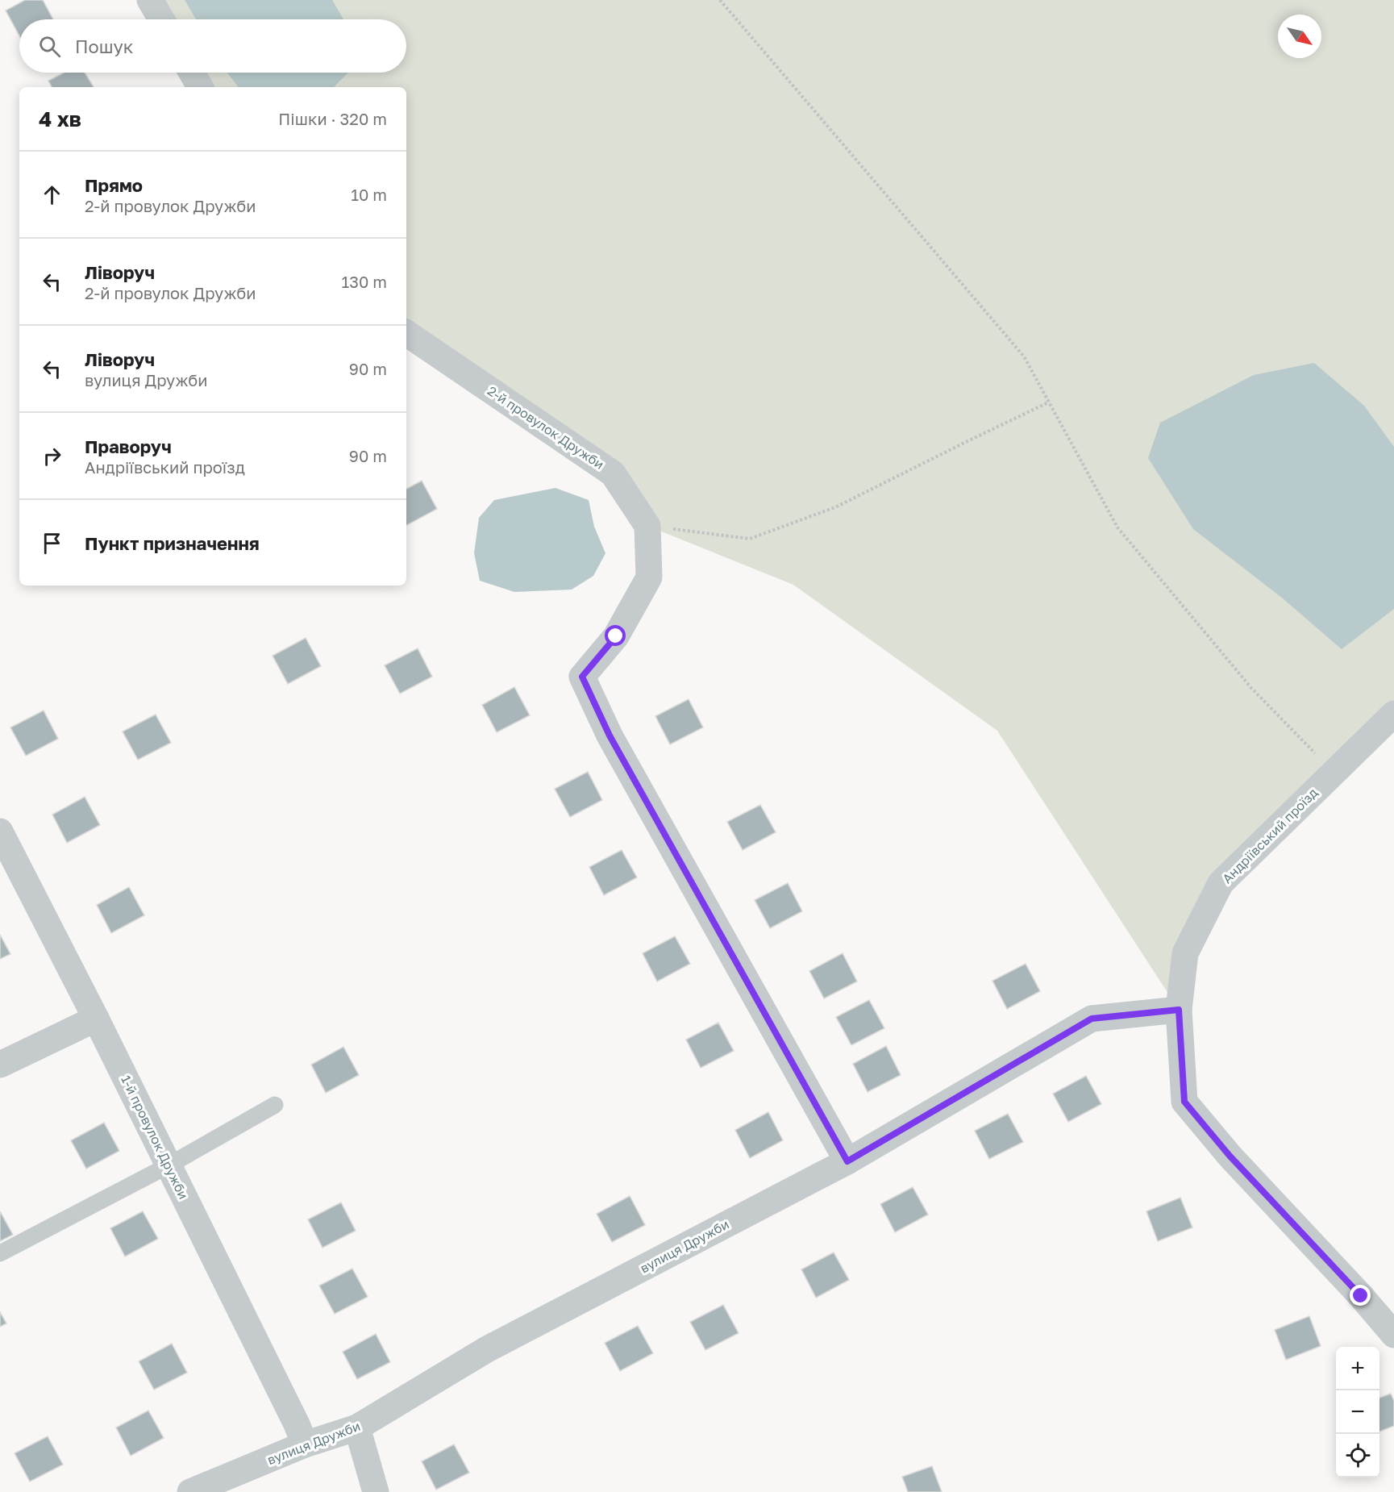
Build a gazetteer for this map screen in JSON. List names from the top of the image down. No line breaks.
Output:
{"streets":{"street":["2-й провулок Дружби","Андріївський проїзд","1-й провулок Дружби","вулиця Дружби"]},"crossings":[["Андріївський проїзд","вулиця Дружби"],["1-й провулок Дружби","вулиця Дружби"]],"north":"bottom right","page":{"search":"Пошук","heading":["4 хв","Пішки · 320 m"],"list":[["Прямо","2-й провулок Дружби","10 m"],["Ліворуч","2-й провулок Дружби","130 m"],["Ліворуч","вулиця Дружби","90 m"],["Праворуч","Андріївський проїзд","90 m"],"Пункт призначення"],"map_buttons":["+","−"]}}
